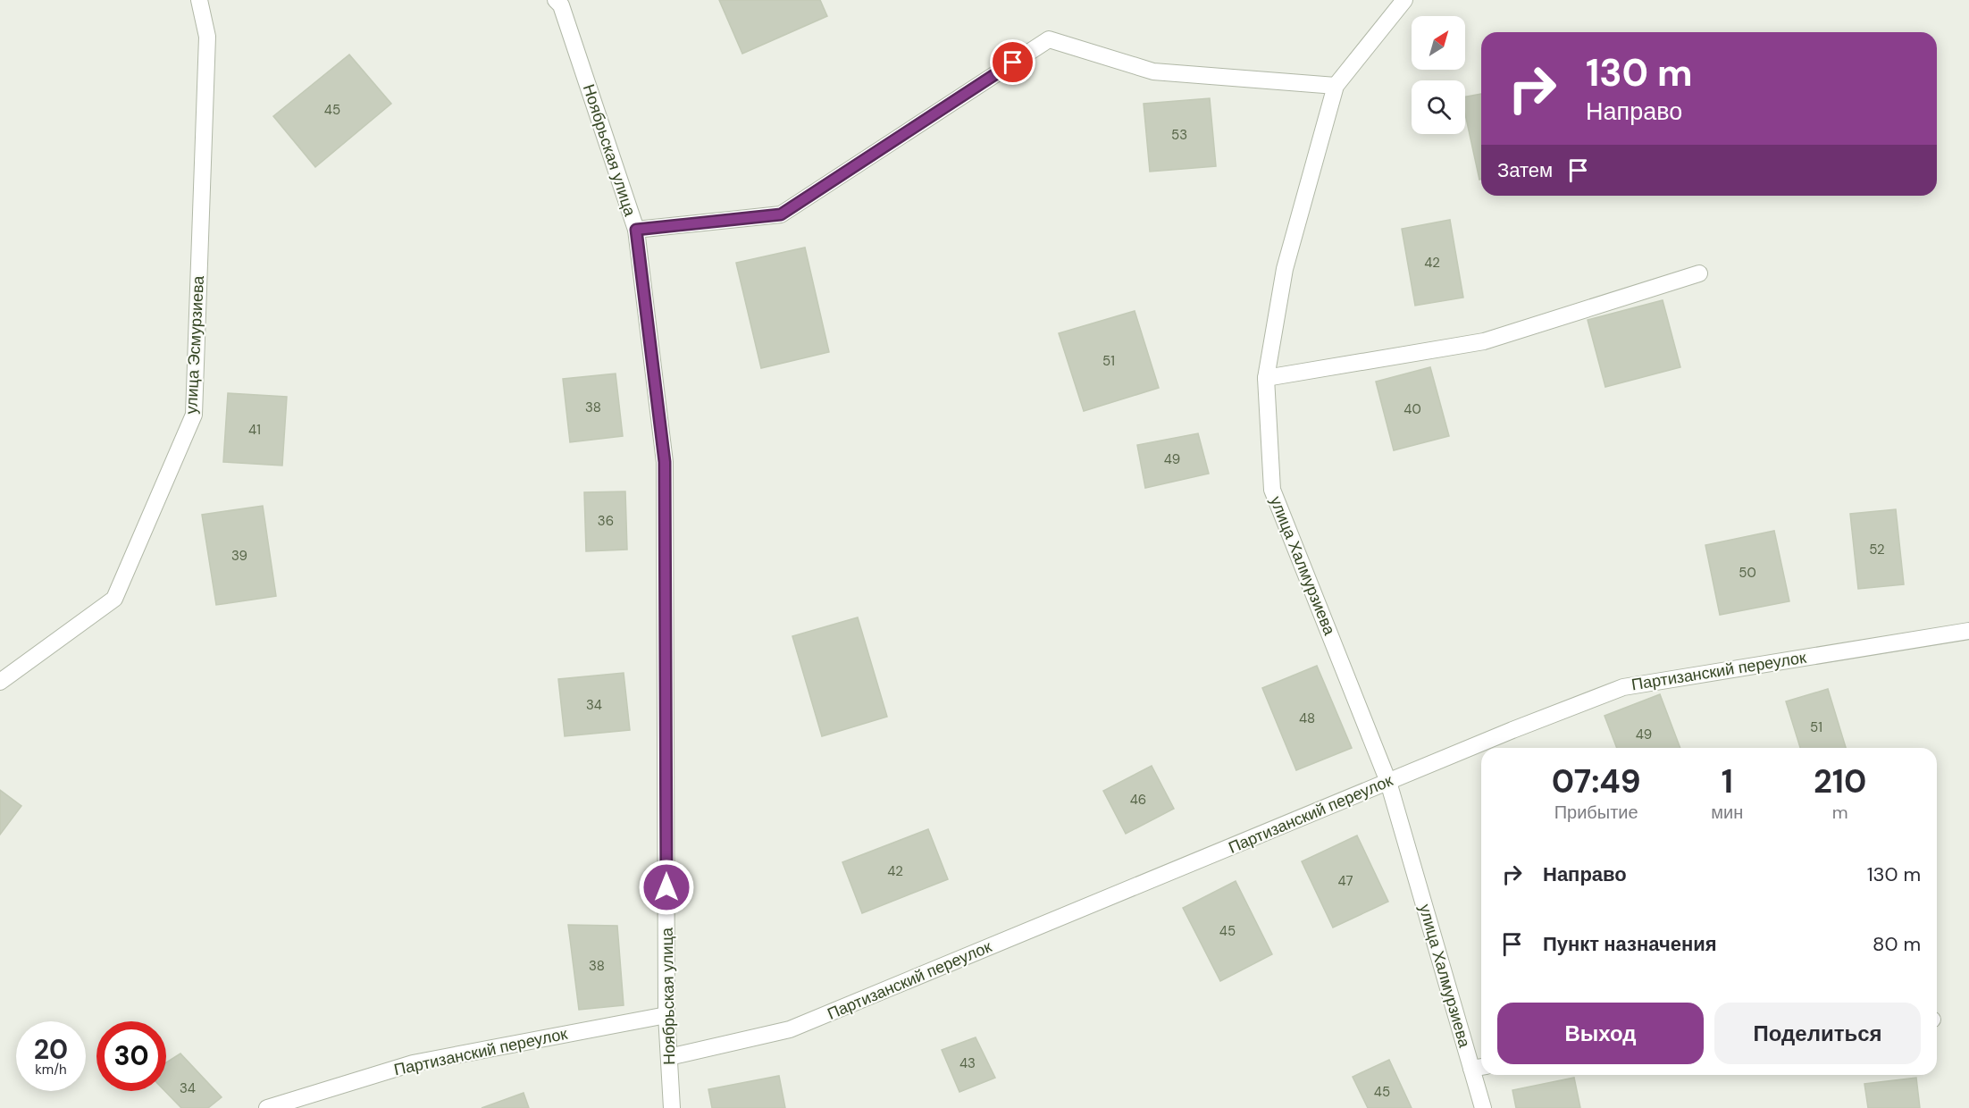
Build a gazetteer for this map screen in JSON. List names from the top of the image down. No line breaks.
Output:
{"streets":{"street":["Ноябрьская улица","улица Эсмурзиева","улица Халмурзиева","Партизанский переулок"]},"crossings":[["Ноябрьская улица","Партизанский переулок"],["улица Халмурзиева","Партизанский переулок"]],"house_numbers":["45","53","42","51","38","40","41","49","36","52","39","50","34","48","51","49","46","42","47","45","38","43","34","45"],"north":"top right","page":{"turn":["130 m","Направо"],"then":"Затем","eta":["07:49","Прибытие","1","мин","210","m"],"list":[{"name":"Направо","value":"130 m"},{"name":"Пункт назначения","value":"80 m"}],"buttons":["Выход","Поделиться"],"speed":"20 km/h","limit":"30"}}
